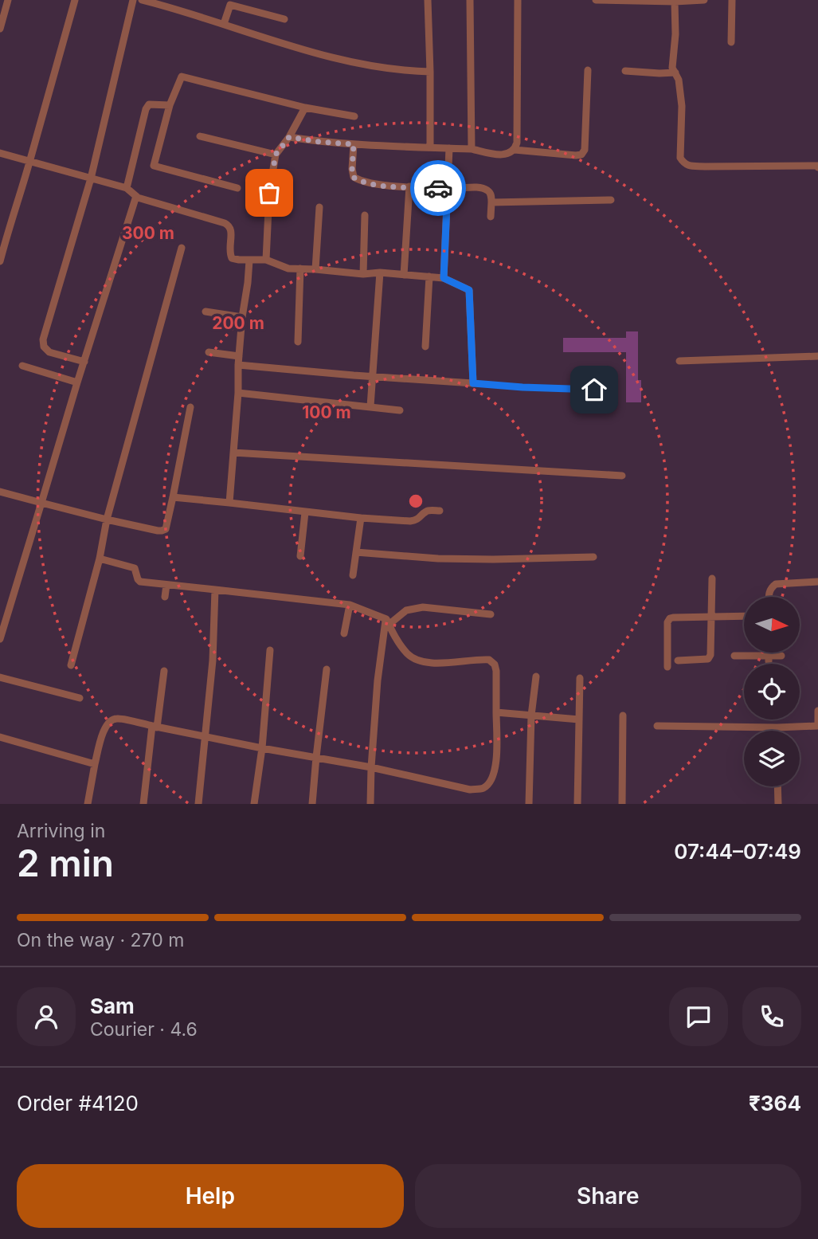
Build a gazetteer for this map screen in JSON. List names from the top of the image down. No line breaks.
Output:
{"north":"right","page":{"heading":["2 min","Arriving in","07:44–07:49"],"panel":["Sam","Courier · 4.6","Order #4120","₹364"],"bar":"On the way · 270 m","buttons":["Help","Share"]},"rings":["300 m","200 m","100 m"]}
